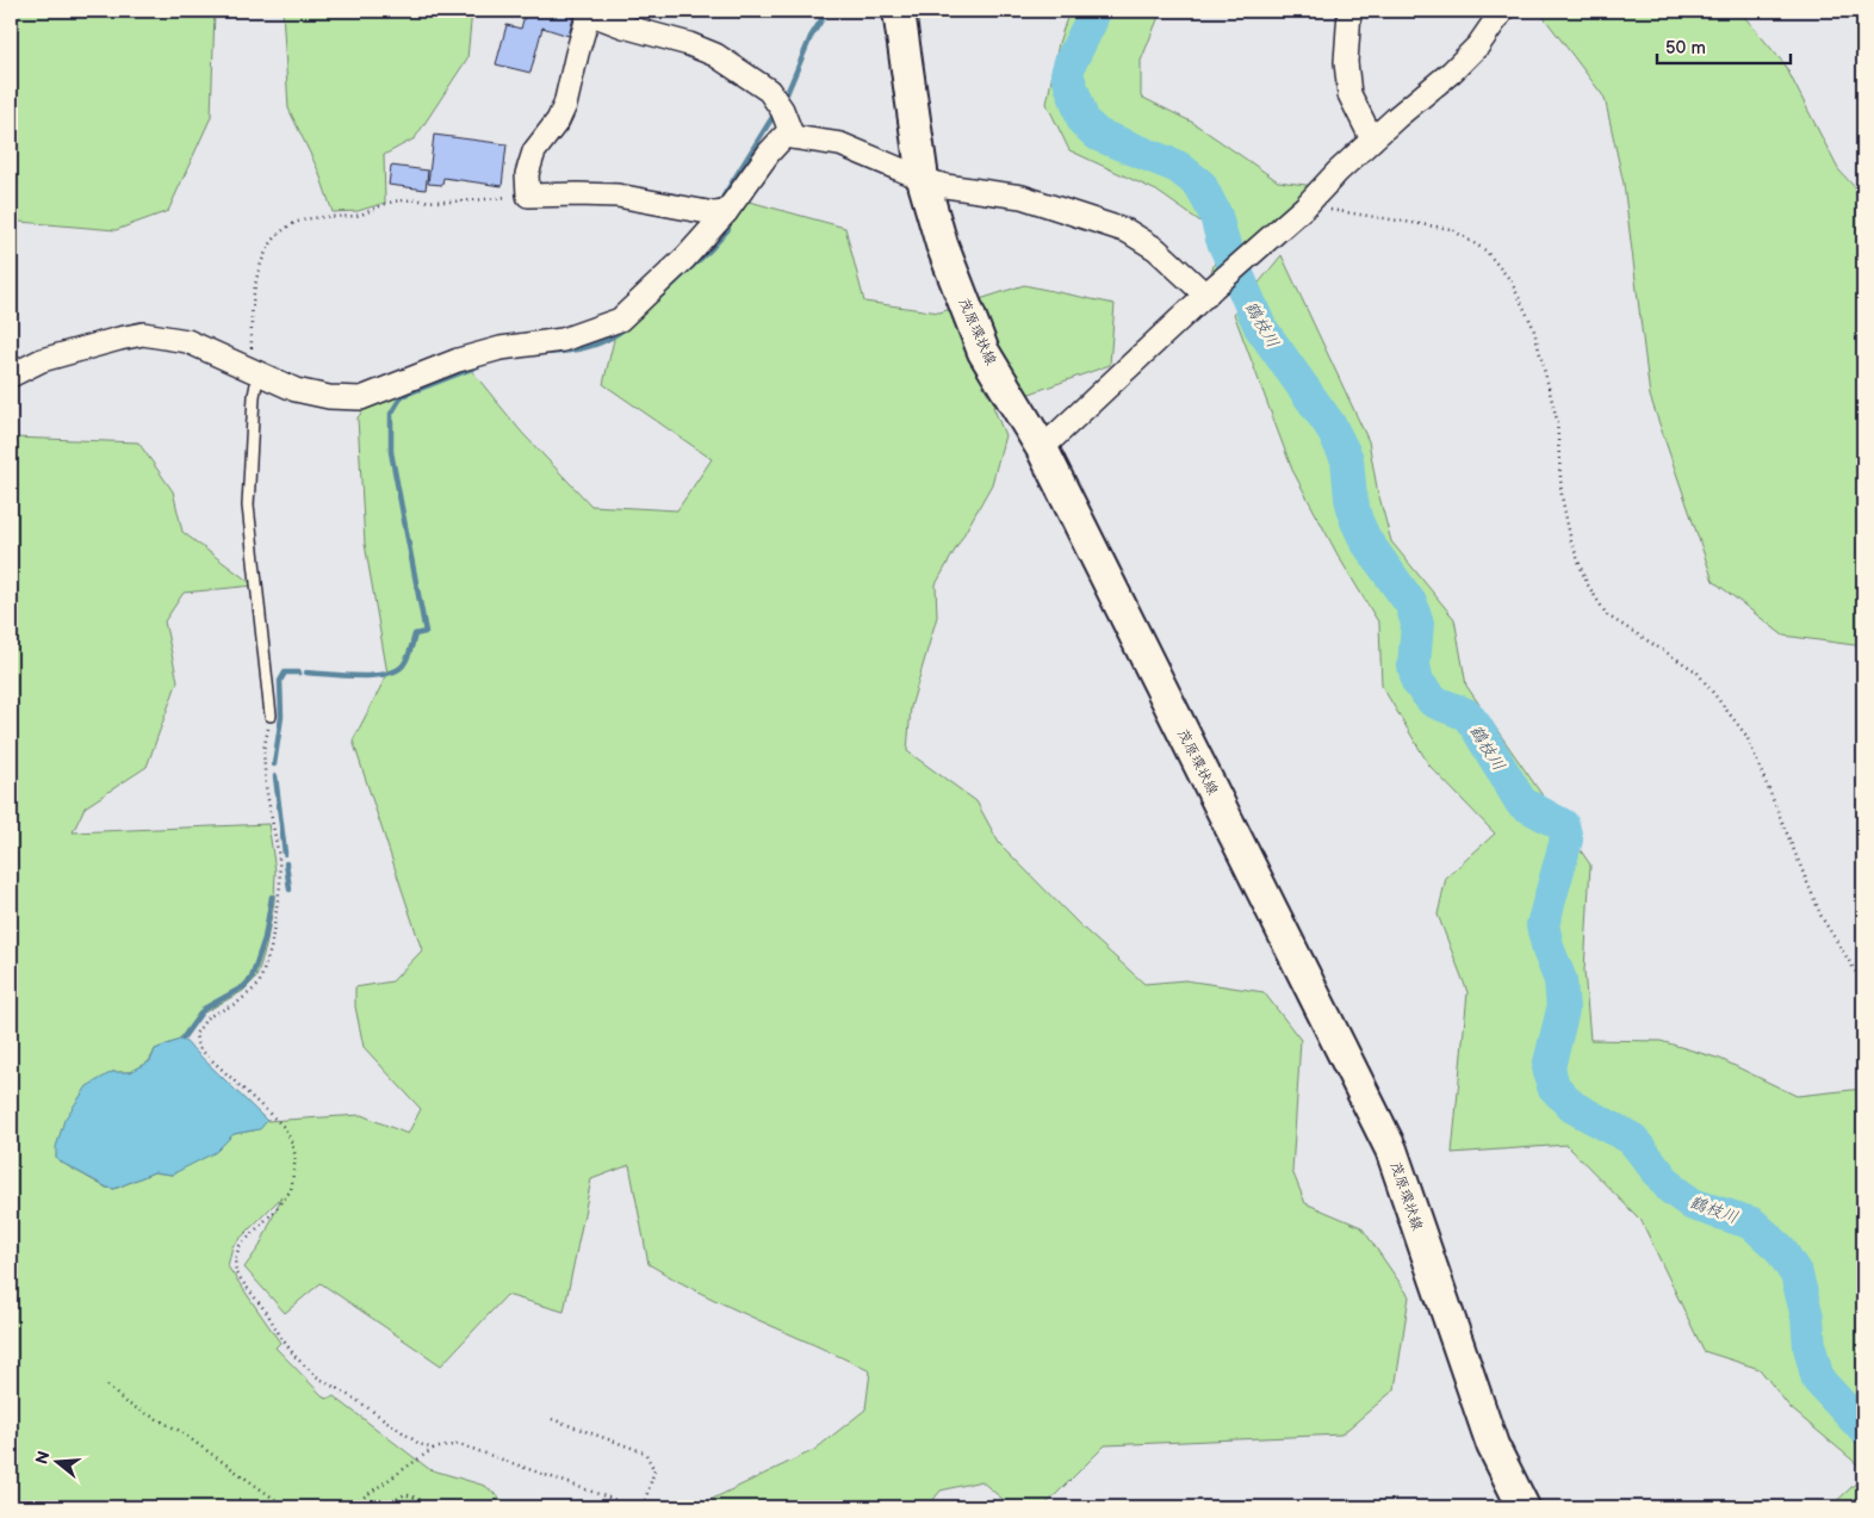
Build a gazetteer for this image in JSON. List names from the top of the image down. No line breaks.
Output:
{"streets":{"main road":["茂原環状線"]},"water":["鶴枝川"],"scale_bar":"50 m","north":"left"}
